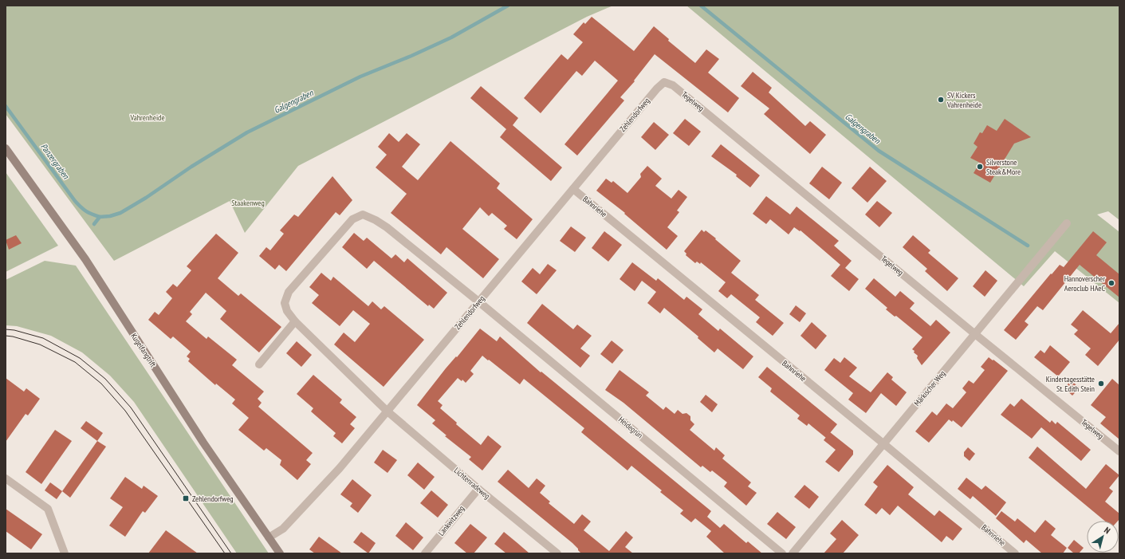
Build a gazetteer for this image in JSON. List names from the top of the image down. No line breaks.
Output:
{"streets":{"street":["Tegelweg","Zehlendorfweg","Bahnriehe","Kugelfangtrift","Märkischer Weg","Heidegrün","Lichtenradeweg","Lankwitzweg"]},"crossings":[["Tegelweg","Zehlendorfweg"],["Tegelweg","Märkischer Weg"],["Zehlendorfweg","Bahnriehe"],["Zehlendorfweg","Kugelfangtrift"],["Zehlendorfweg","Heidegrün"],["Zehlendorfweg","Lichtenradeweg"],["Bahnriehe","Märkischer Weg"],["Lichtenradeweg","Lankwitzweg"]],"water":["Galgengraben","Panzergraben"],"parks":["Vahrenheide","Staakenweg"],"places":{"other":["SV Kickers Vahrenheide","Silverstone Steak&More","Hannoverscher Aeroclub HAeC","Kindertagesstätte St. Edith Stein"],"transit":["Zehlendorfweg"]},"north":"top right"}
